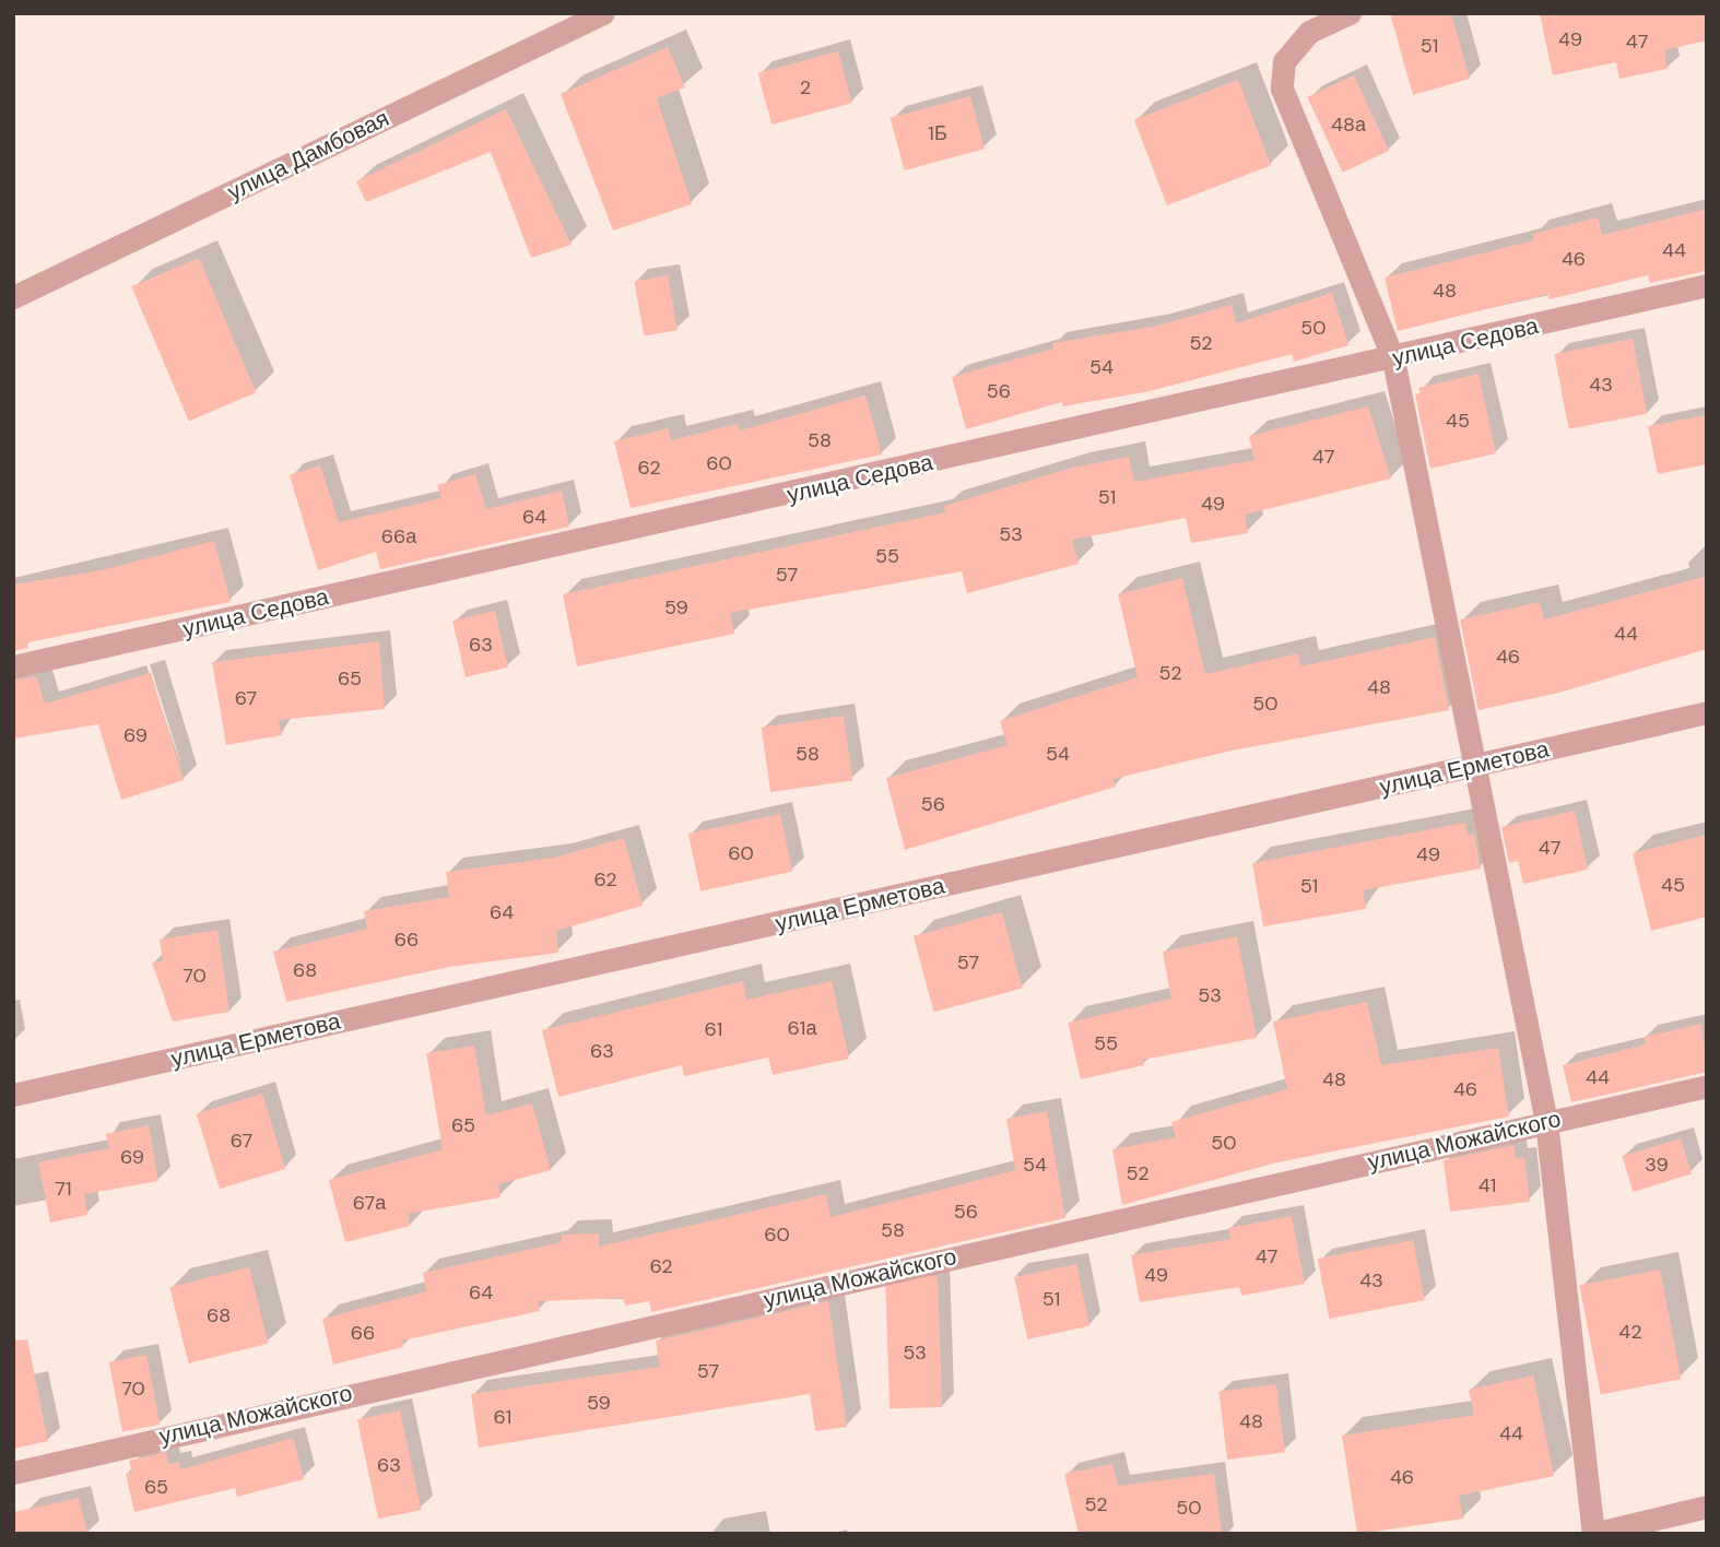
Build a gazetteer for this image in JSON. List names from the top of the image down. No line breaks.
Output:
{"streets":{"street":["улица Дамбовая","улица Седова","улица Ерметова","улица Можайского"]},"house_numbers":["49","47","51","2","48а","1Б","44","46","48","50","52","54","43","56","45","58","47","60","62","51","49","64","53","66а","55","57","59","44","63","46","52","65","48","67","50","69","58","54","56","47","60","49","62","45","51","64","66","57","68","70","53","61а","61","55","63","44","48","46","65","67","50","69","54","39","52","41","71","67а","56","58","60","47","62","49","43","64","51","68","42","66","53","57","70","59","61","48","44","63","46","65","52","50"]}
